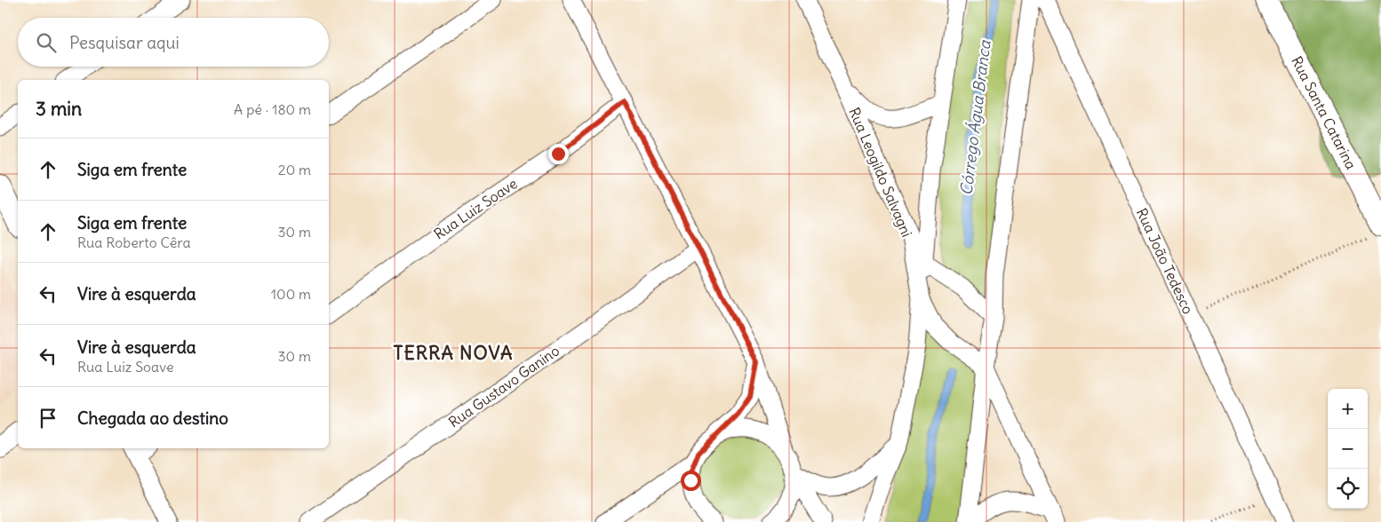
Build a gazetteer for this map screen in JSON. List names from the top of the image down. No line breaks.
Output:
{"streets":{"street":["Rua Santa Catarina","Rua Leogildo Salvagni","Rua Luiz Soave","Rua João Tedesco","Rua Gustavo Ganino"]},"districts":["TERRA NOVA"],"water":["Córrego Água Branca"],"page":{"search":"Pesquisar aqui","heading":["3 min","A pé · 180 m"],"list":[["Siga em frente","20 m"],["Siga em frente","Rua Roberto Cêra","30 m"],["Vire à esquerda","100 m"],["Vire à esquerda","Rua Luiz Soave","30 m"],"Chegada ao destino"],"map_buttons":["+","−"]}}
